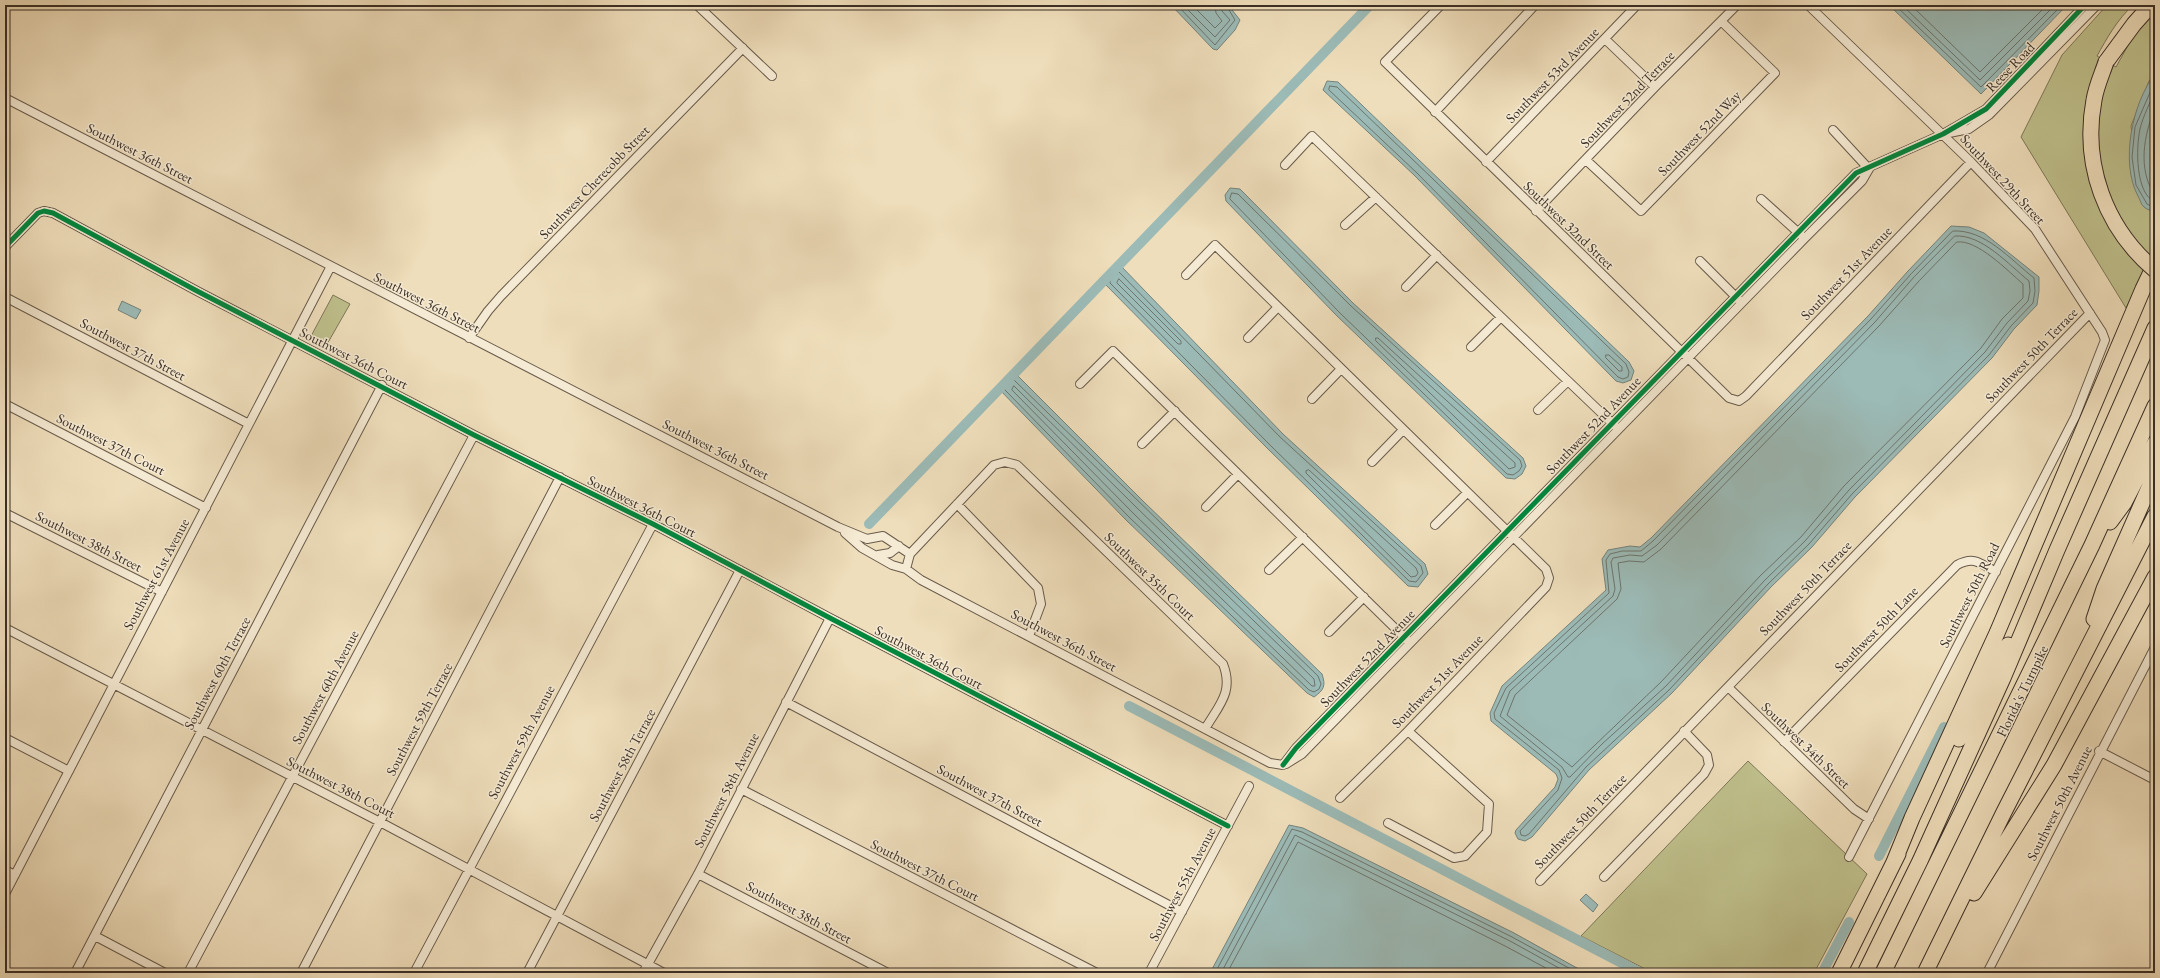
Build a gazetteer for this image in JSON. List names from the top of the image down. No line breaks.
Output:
{"streets":{"highway":["Florida's Turnpike"],"street":["Reese Road","Southwest 53rd Avenue","Southwest 52nd Terrace","Southwest 52nd Way","Southwest 36th Street","Southwest 29th Street","Southwest Cherecobb Street","Southwest 32nd Street","Southwest 51st Avenue","Southwest 37th Street","Southwest 50th Terrace","Southwest 36th Court","Southwest 52nd Avenue","Southwest 37th Court","Southwest 38th Street","Southwest 61st Avenue","Southwest 35th Court","Southwest 50th Road","Southwest 50th Lane","Southwest 60th Terrace","Southwest 60th Avenue","Southwest 59th Terrace","Southwest 59th Avenue","Southwest 34th Street","Southwest 58th Terrace","Southwest 38th Court","Southwest 58th Avenue","Southwest 50th Avenue","Southwest 55th Avenue"]},"crossings":[["Reese Road","Southwest 29th Street"],["Reese Road","Southwest 52nd Avenue"],["Southwest 53rd Avenue","Southwest 32nd Street"],["Southwest 52nd Terrace","Southwest 52nd Way"],["Southwest 52nd Terrace","Southwest 32nd Street"],["Southwest 36th Street","Southwest Cherecobb Street"],["Southwest 36th Street","Southwest 52nd Avenue"],["Southwest 36th Street","Southwest 61st Avenue"],["Southwest 36th Street","Southwest 35th Court"],["Southwest 29th Street","Southwest 51st Avenue"],["Southwest 29th Street","Southwest 50th Terrace"],["Southwest 29th Street","Southwest 52nd Avenue"],["Southwest 29th Street","Southwest 50th Road"],["Southwest 32nd Street","Southwest 51st Avenue"],["Southwest 32nd Street","Southwest 52nd Avenue"],["Southwest 51st Avenue","Southwest 52nd Avenue"],["Southwest 37th Street","Southwest 61st Avenue"],["Southwest 37th Street","Southwest 58th Avenue"],["Southwest 37th Street","Southwest 55th Avenue"],["Southwest 50th Terrace","Southwest 34th Street"],["Southwest 36th Court","Southwest 61st Avenue"],["Southwest 36th Court","Southwest 60th Terrace"],["Southwest 36th Court","Southwest 60th Avenue"],["Southwest 36th Court","Southwest 59th Terrace"],["Southwest 36th Court","Southwest 59th Avenue"],["Southwest 36th Court","Southwest 58th Terrace"],["Southwest 36th Court","Southwest 58th Avenue"],["Southwest 36th Court","Southwest 55th Avenue"],["Southwest 37th Court","Southwest 61st Avenue"],["Southwest 37th Court","Southwest 58th Avenue"],["Southwest 38th Street","Southwest 61st Avenue"],["Southwest 38th Street","Southwest 58th Avenue"],["Southwest 61st Avenue","Southwest 38th Court"],["Southwest 50th Road","Southwest 50th Lane"],["Southwest 50th Road","Southwest 34th Street"],["Southwest 50th Lane","Southwest 34th Street"],["Southwest 60th Terrace","Southwest 38th Court"],["Southwest 60th Avenue","Southwest 38th Court"],["Southwest 59th Terrace","Southwest 38th Court"],["Southwest 59th Avenue","Southwest 38th Court"],["Southwest 58th Terrace","Southwest 38th Court"],["Southwest 38th Court","Southwest 58th Avenue"]]}
